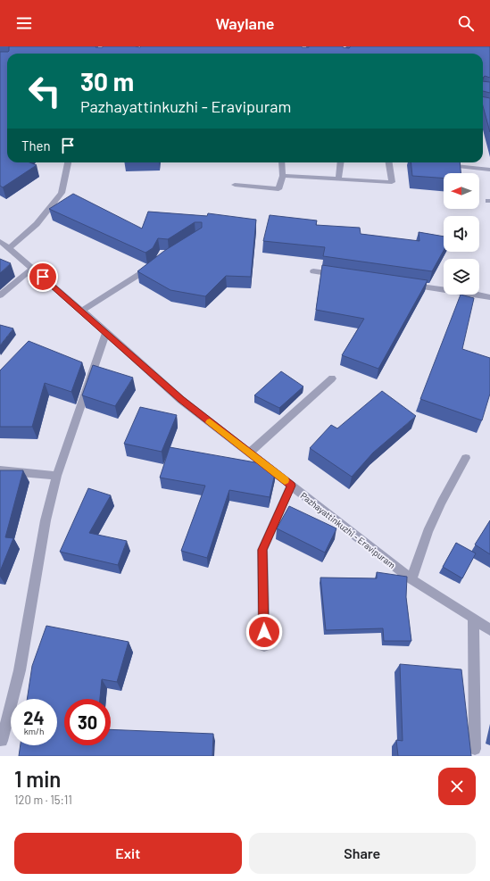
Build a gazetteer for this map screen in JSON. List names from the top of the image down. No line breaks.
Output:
{"streets":{"street":["Pazhayattinkuzhi - Eravipuram"]},"north":"left","page":{"header":"Waylane","turn":["30 m","Pazhayattinkuzhi - Eravipuram"],"then":"Then","speed":"24 km/h","limit":"30","heading":["1 min","120 m · 15:11"],"buttons":["Exit","Share"]}}
